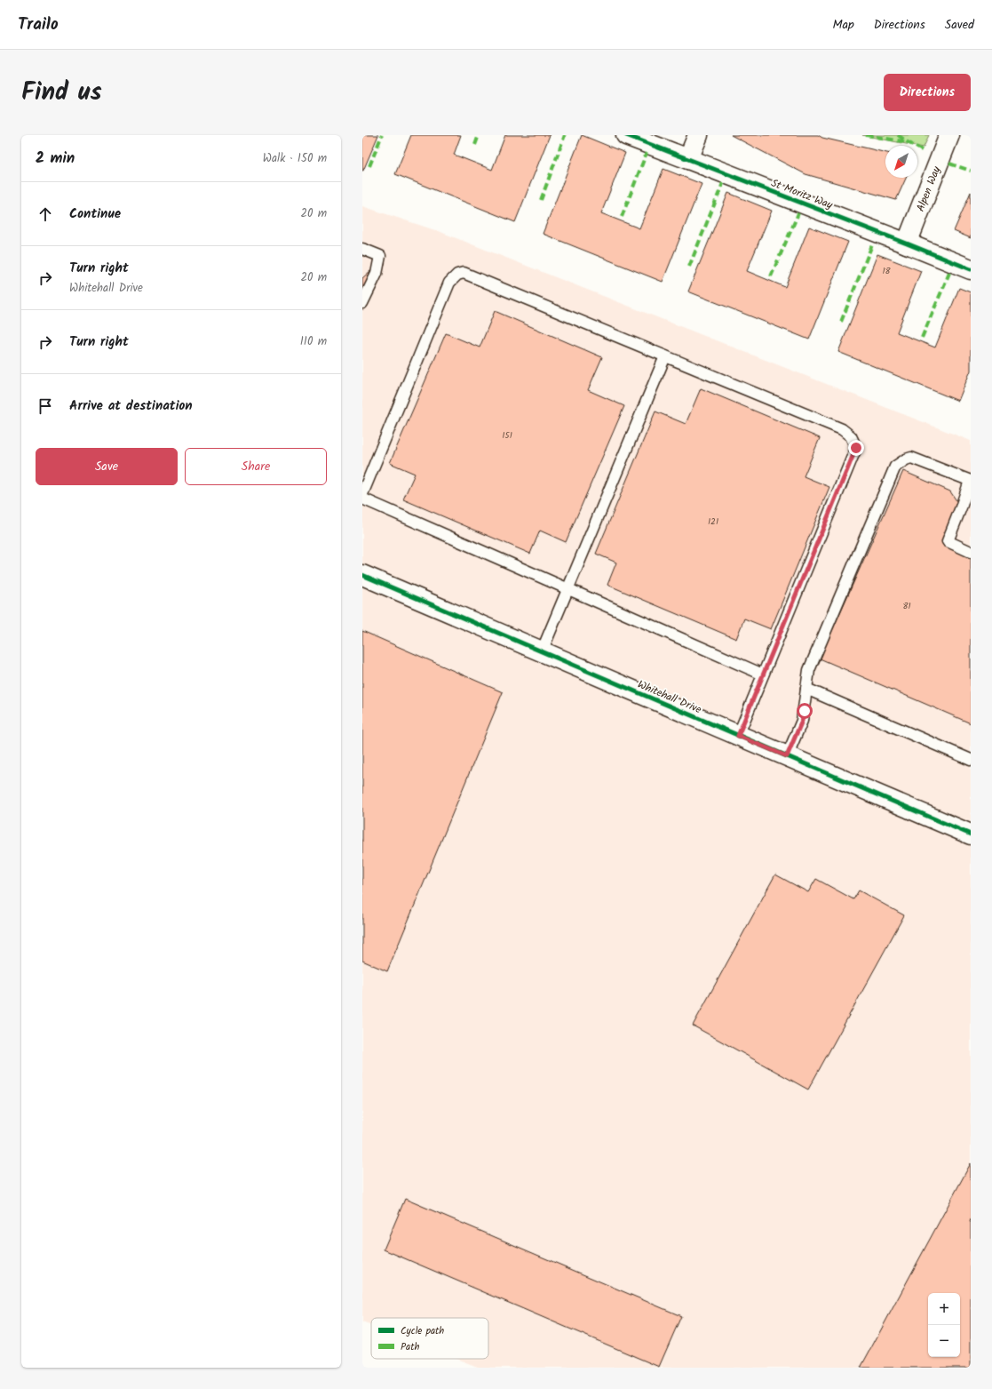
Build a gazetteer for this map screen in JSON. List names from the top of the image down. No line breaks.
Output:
{"streets":{"street":["Alpen Way","St Moritz Way","Whitehall Drive"]},"crossings":[["Alpen Way","St Moritz Way"]],"house_numbers":["18","151","121","81"],"legend":["Cycle path","Path"],"north":"bottom left","page":{"header":"Trailo","nav":["Map","Directions","Saved"],"title":"Find us","buttons":["Directions",["Save","Share"]],"heading":["2 min","Walk · 150 m"],"list":[["Continue","20 m"],["Turn right","Whitehall Drive","20 m"],["Turn right","110 m"],"Arrive at destination"],"map_buttons":["+","−"]}}
